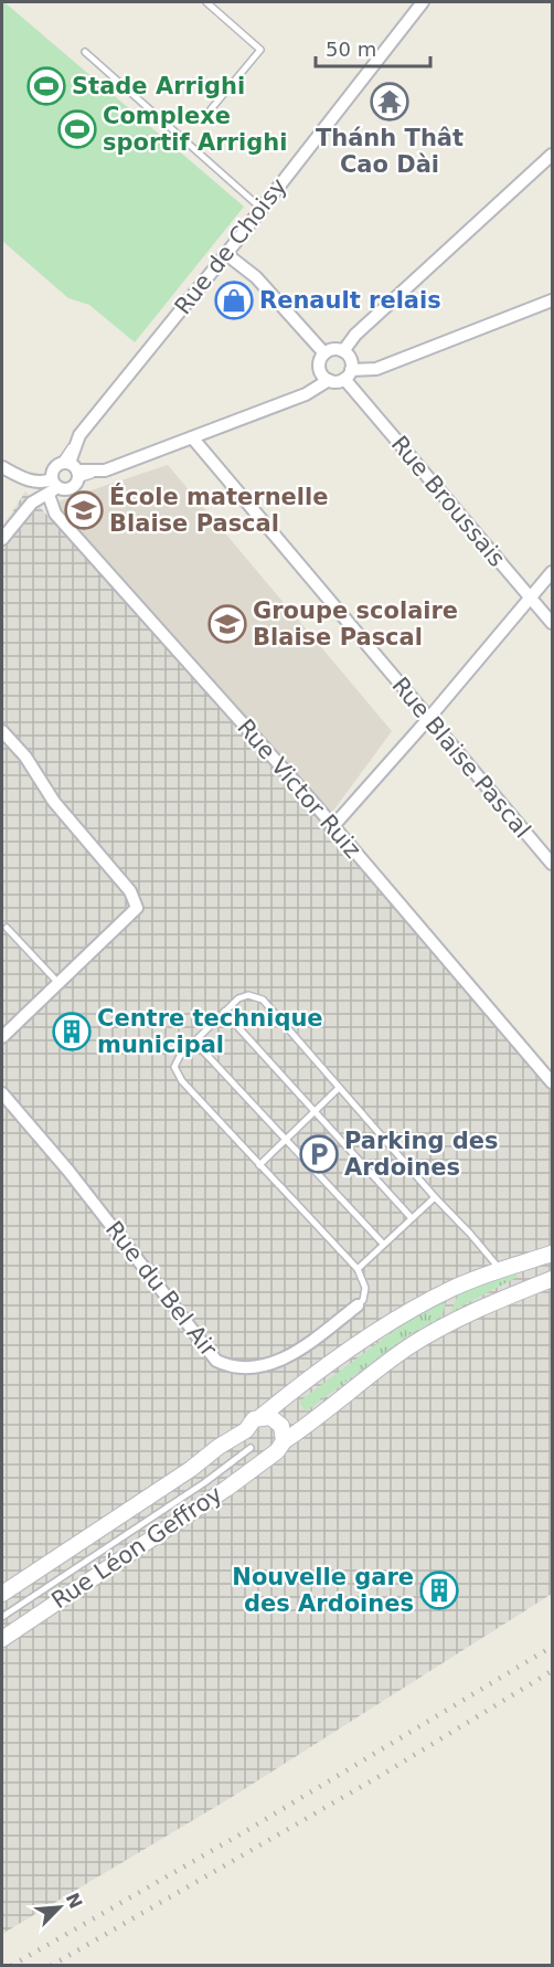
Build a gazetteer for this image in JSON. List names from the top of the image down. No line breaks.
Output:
{"streets":{"street":["Rue de Choisy","Rue Broussais","Rue Blaise Pascal","Rue Victor Ruiz","Rue du Bel Air","Rue Léon Geffroy"]},"crossings":[["Rue de Choisy","Rue Victor Ruiz"]],"places":{"sports":["Stade Arrighi","Complexe sportif Arrighi"],"temple":["Thánh Thât Cao Dài"],"shop":["Renault relais"],"school or university":["École maternelle Blaise Pascal","Groupe scolaire Blaise Pascal"],"building":["Centre technique municipal","Nouvelle gare des Ardoines"],"parking":["Parking des Ardoines"]},"scale_bar":"50 m","north":"top right"}
